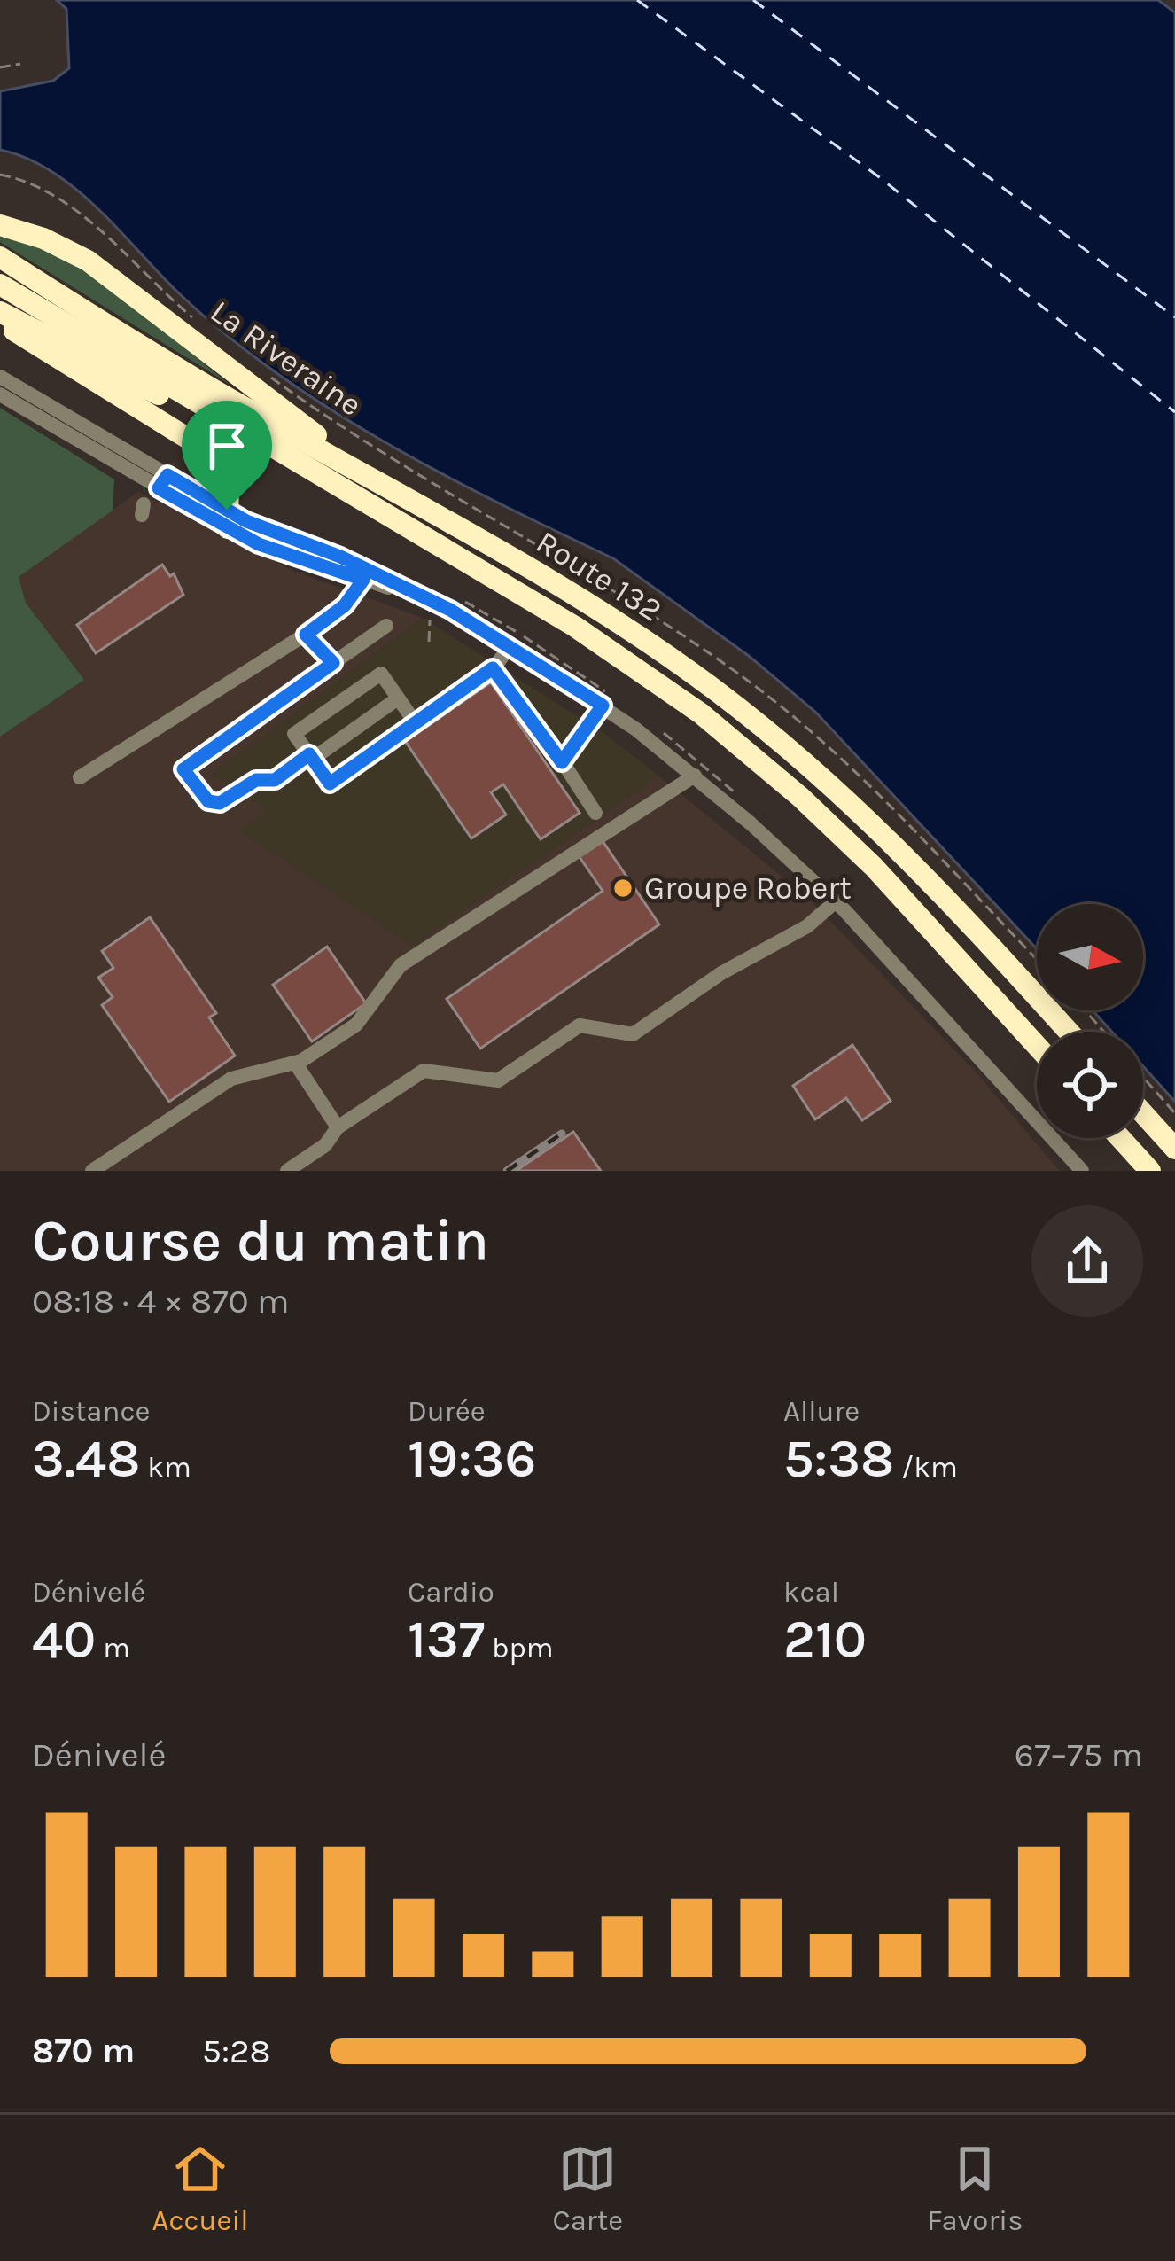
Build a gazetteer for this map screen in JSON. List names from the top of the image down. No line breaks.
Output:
{"streets":{"highway":["Route 132"],"path":["La Riveraine"]},"places":["Groupe Robert"],"north":"right","page":{"heading":["Course du matin","08:18 · 4 × 870 m"],"stats":[["Distance","3.48 km"],["Durée","19:36"],["Allure","5:38 /km"],["Dénivelé","40 m"],["Cardio","137 bpm"],["kcal","210"]],"chart":["Dénivelé","67–75 m"],"list":[{"name":"870 m","note":"5:28"}],"tabs":["Accueil","Carte","Favoris"]}}
